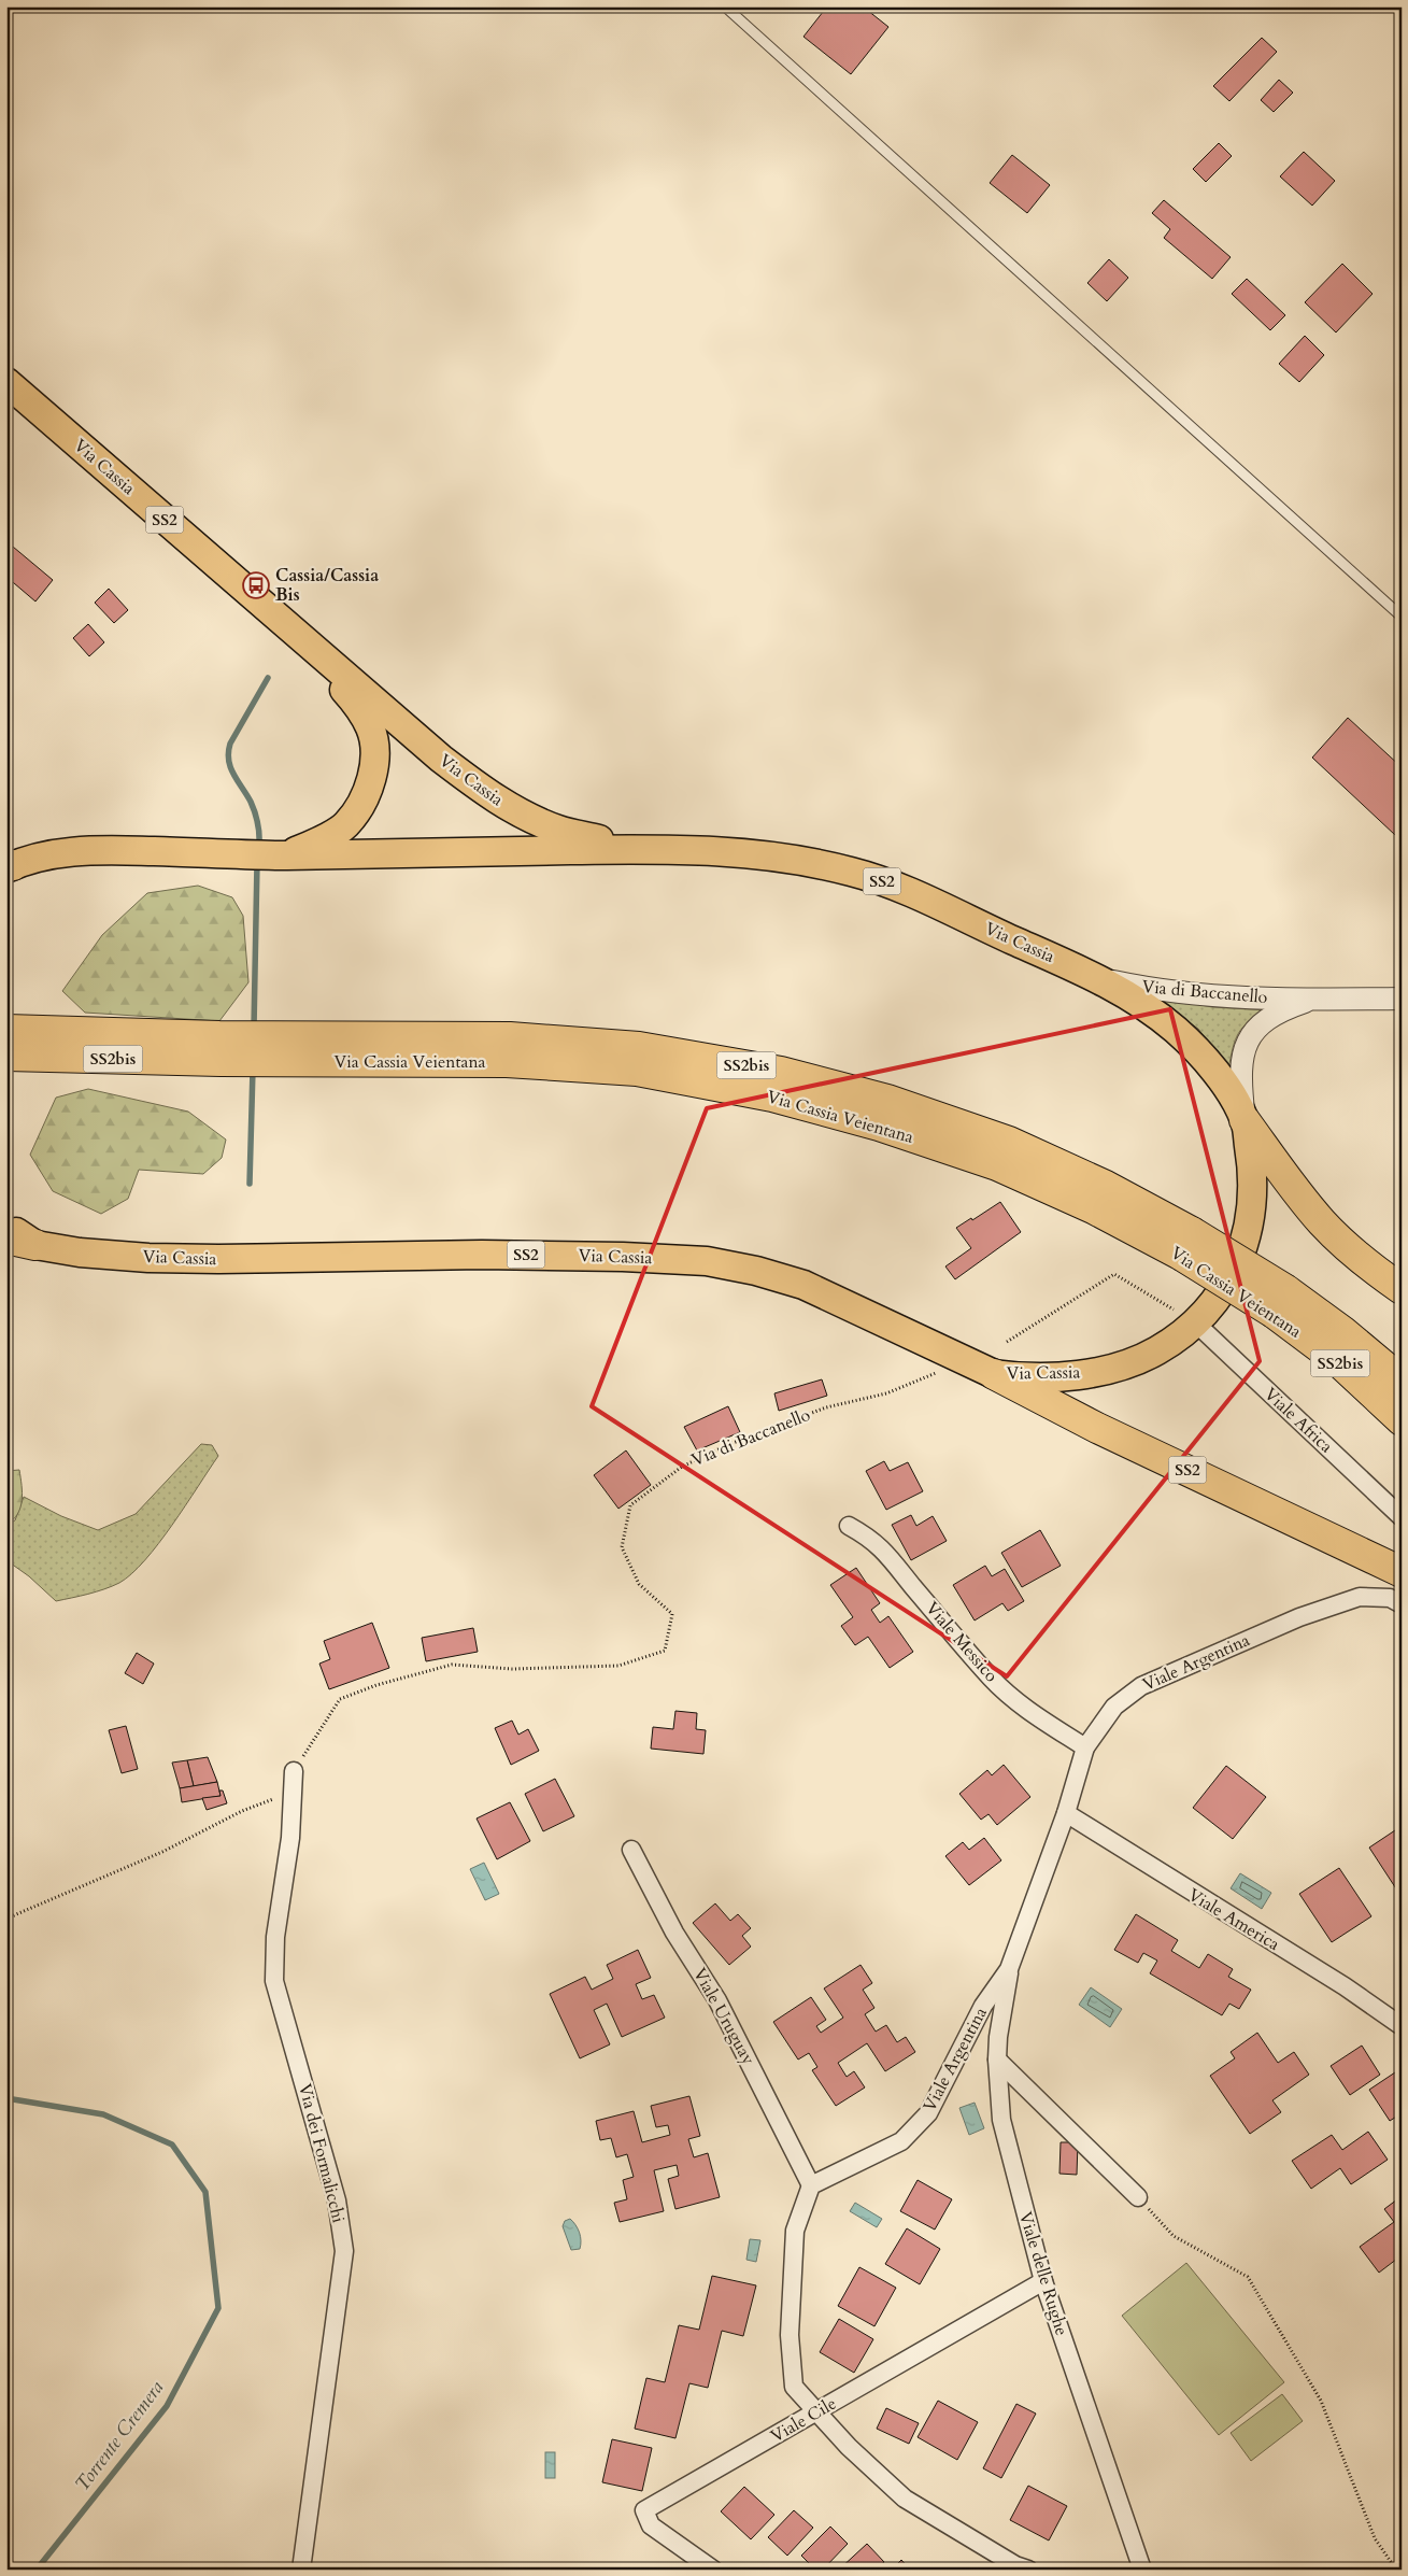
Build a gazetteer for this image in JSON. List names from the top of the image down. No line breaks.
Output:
{"streets":{"highway":["SS2","SS2bis","Via Cassia Veientana"],"main road":["Via Cassia"],"street":["Via di Baccanello","Viale Africa","Viale Messico","Viale Argentina","Viale America","Viale Uruguay","Via dei Formalicchi","Viale delle Rughe","Viale Cile"]},"crossings":[["Via Cassia","SS2"],["Via Cassia","Via di Baccanello"],["Via Cassia","Viale Africa"],["SS2","Via di Baccanello"],["Viale Messico","Viale Argentina"],["Viale Argentina","Viale America"],["Viale Argentina","Viale Uruguay"],["Viale Argentina","Viale delle Rughe"],["Viale delle Rughe","Viale Cile"]],"water":["Torrente Cremera"],"places":{"bus stop":["Cassia/Cassia Bis"]}}
